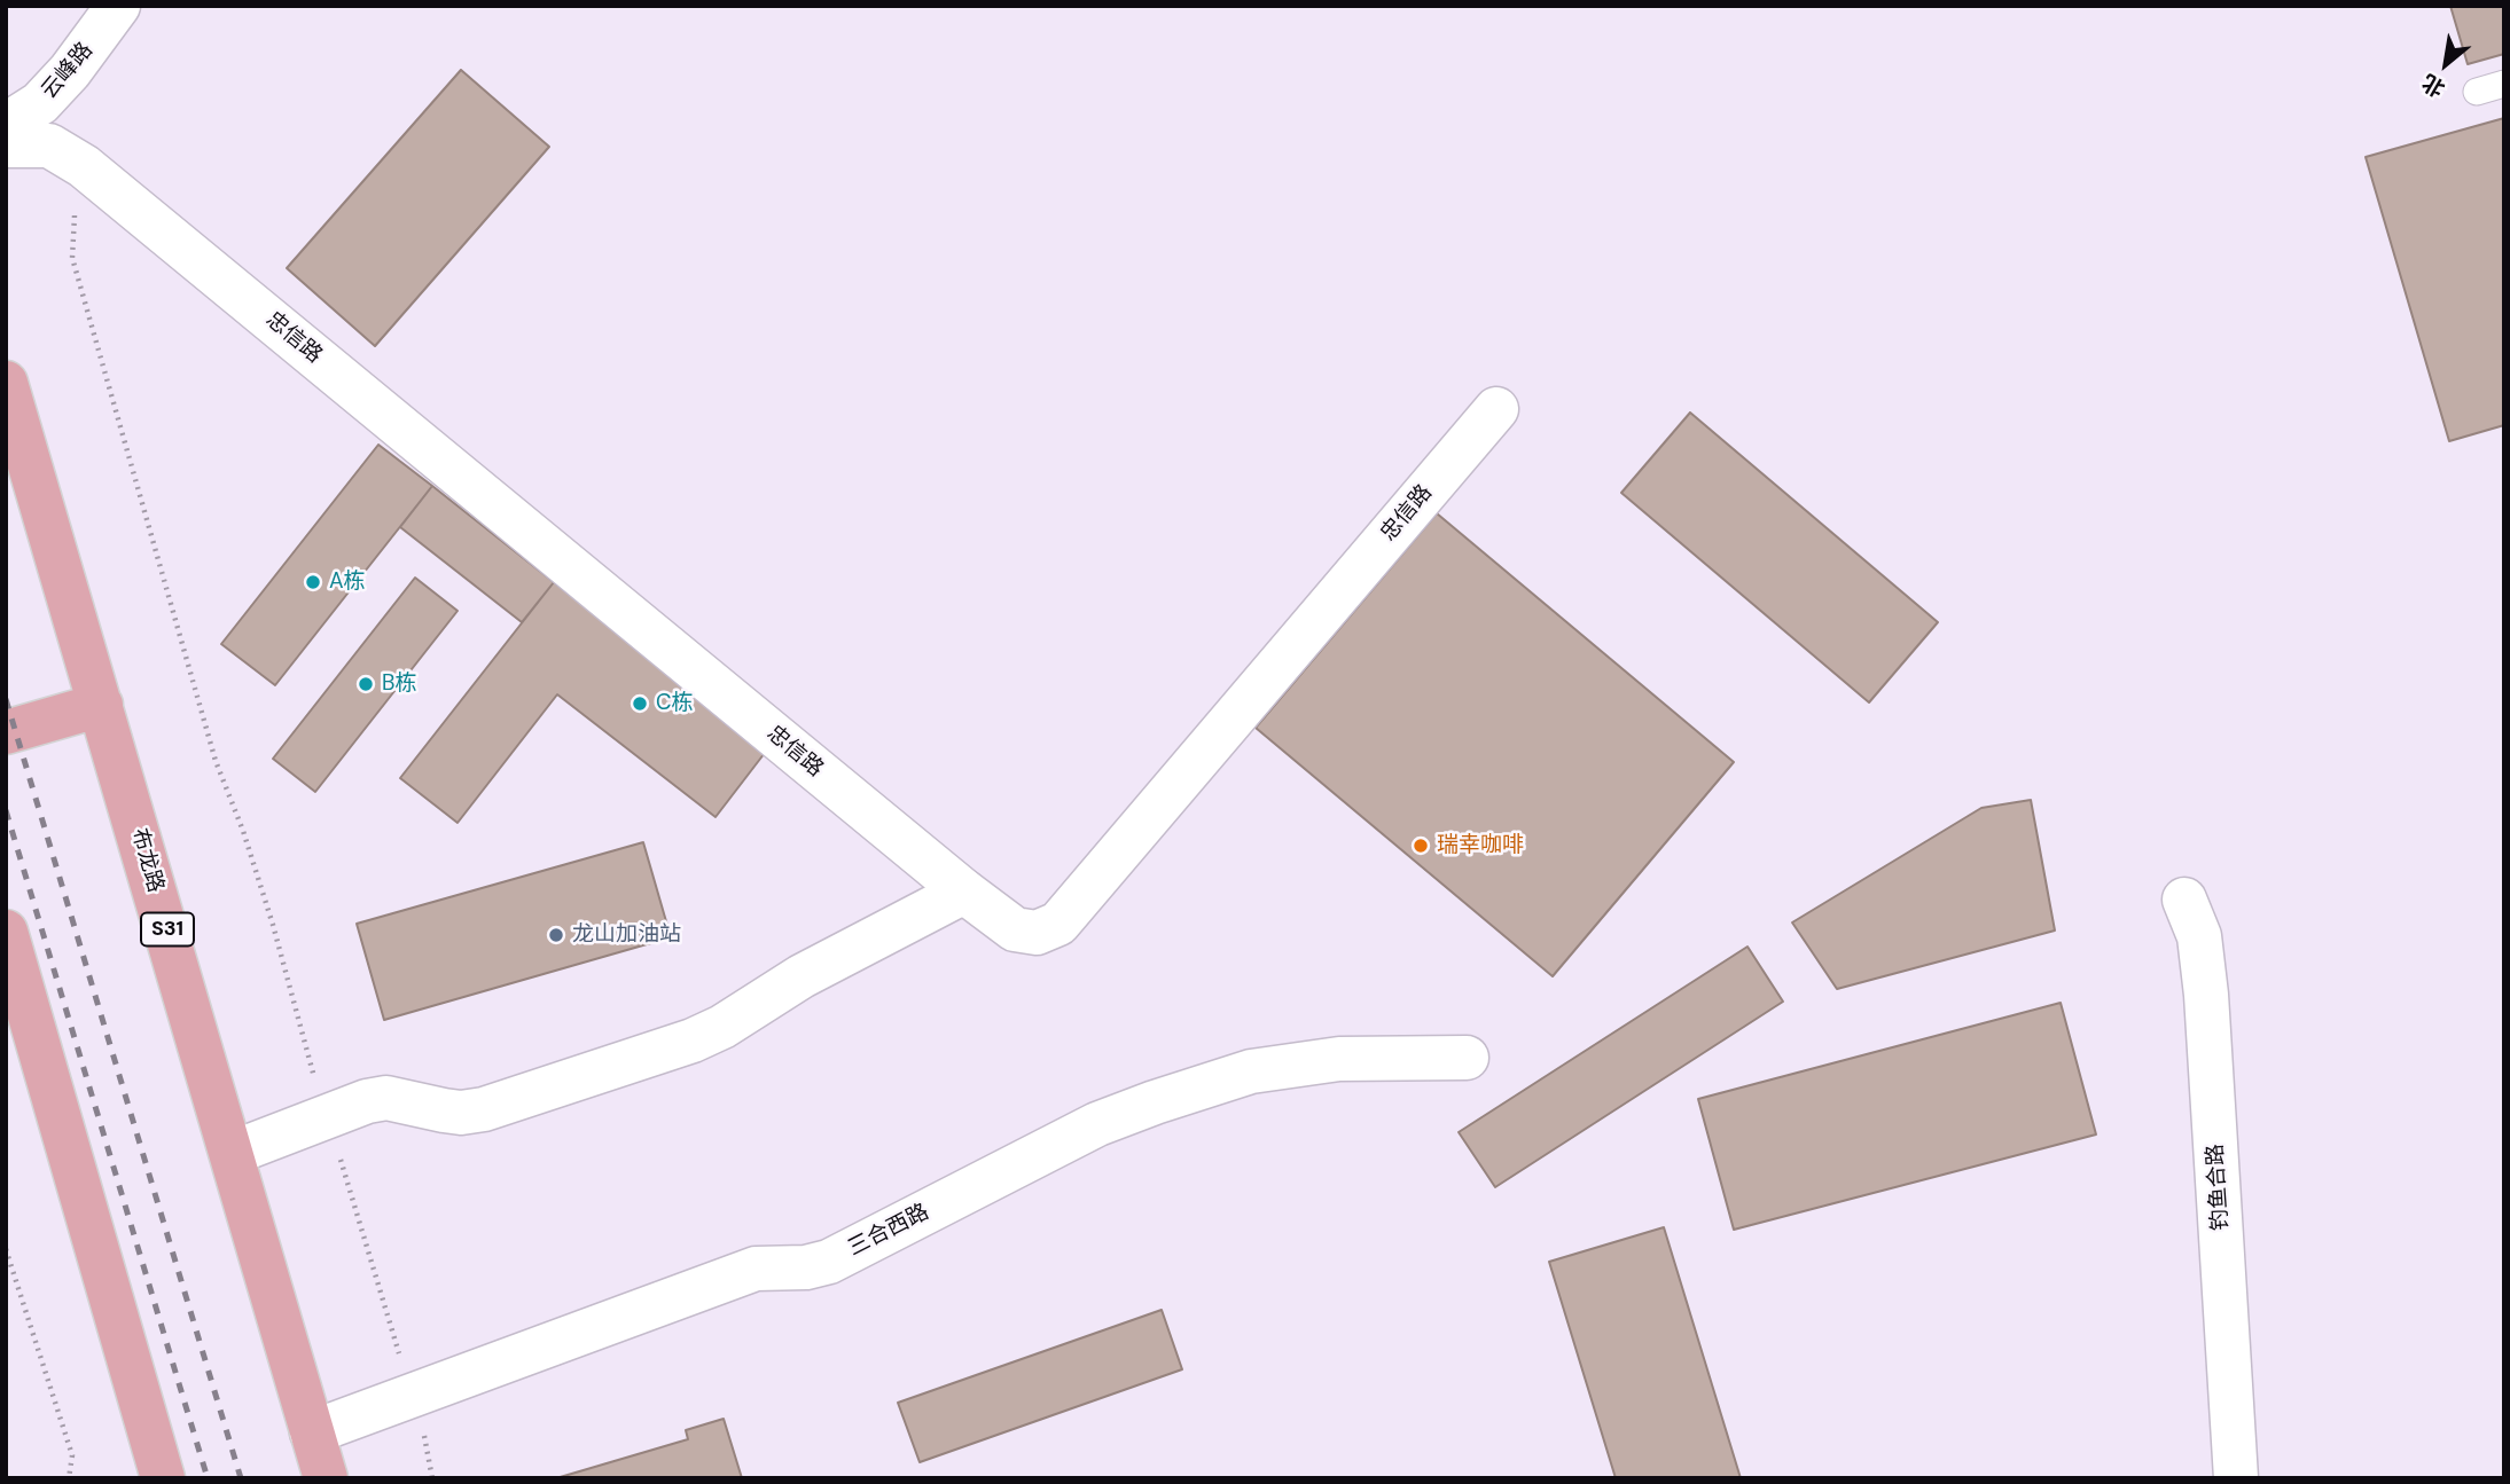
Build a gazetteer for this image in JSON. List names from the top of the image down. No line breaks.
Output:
{"streets":{"main road":["布龙路","S31"],"street":["云峰路","忠信路","钓鱼合路","三合西路"]},"crossings":[["布龙路","三合西路"]],"places":["A栋","B栋","C栋","瑞幸咖啡","龙山加油站"],"north":"bottom left"}
